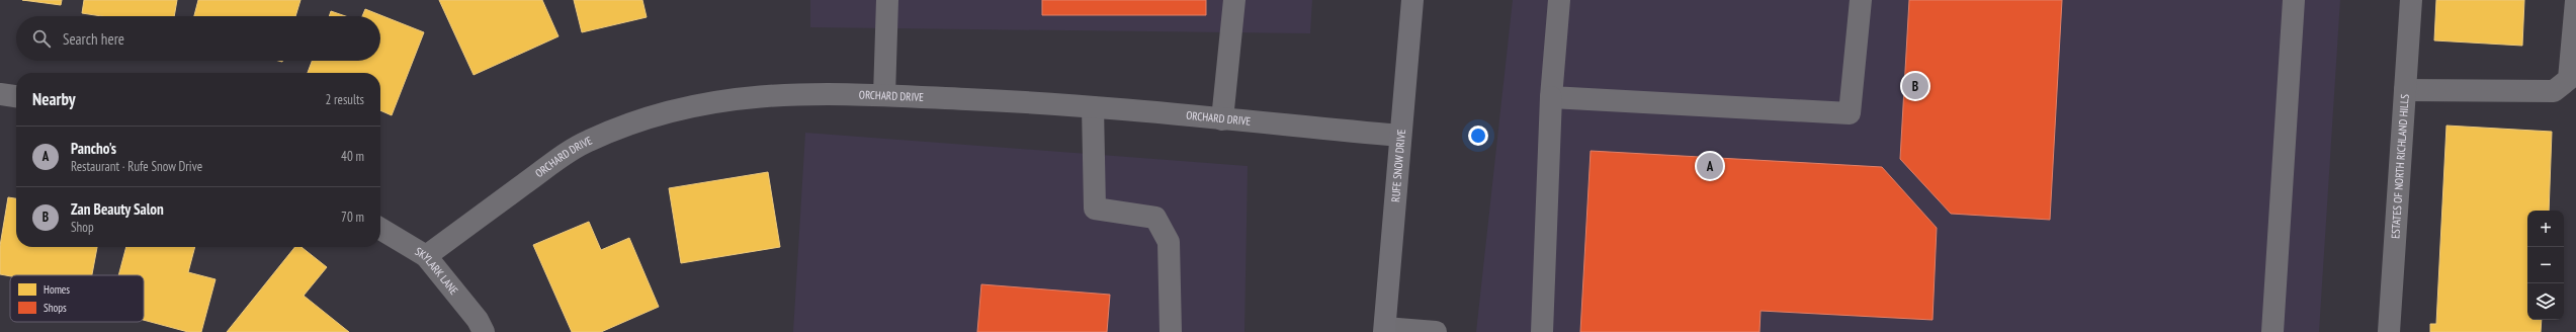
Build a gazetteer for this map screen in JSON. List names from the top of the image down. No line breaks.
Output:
{"streets":{"main road":["RUFE SNOW DRIVE"],"street":["ORCHARD DRIVE","ESTATES OF NORTH RICHLAND HILLS","SKYLARK LANE"]},"crossings":[["ORCHARD DRIVE","RUFE SNOW DRIVE"],["ORCHARD DRIVE","SKYLARK LANE"]],"legend":["Homes","Shops"],"page":{"search":"Search here","pins":["B","A"],"heading":["Nearby","2 results"],"list":[{"mark":"A","name":"Pancho's","note":"Restaurant · Rufe Snow Drive","value":"40 m"},{"mark":"B","name":"Zan Beauty Salon","note":"Shop","value":"70 m"}],"map_buttons":["+","−"]}}
